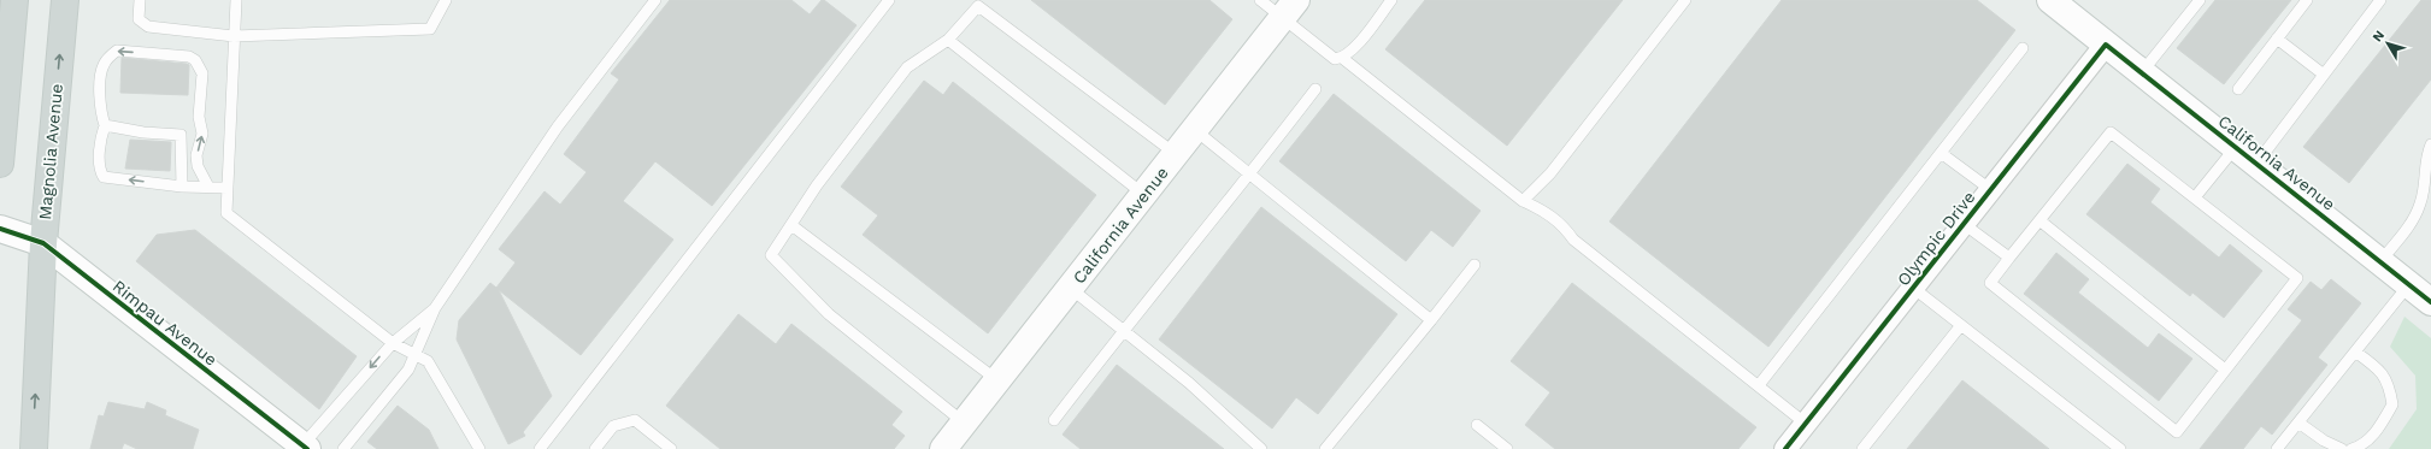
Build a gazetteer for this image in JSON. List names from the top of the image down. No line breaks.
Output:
{"streets":{"main road":["Magnolia Avenue","California Avenue","Rimpau Avenue"],"street":["Olympic Drive"]},"crossings":[["Magnolia Avenue","Rimpau Avenue"],["California Avenue","Olympic Drive"]],"north":"top left"}
